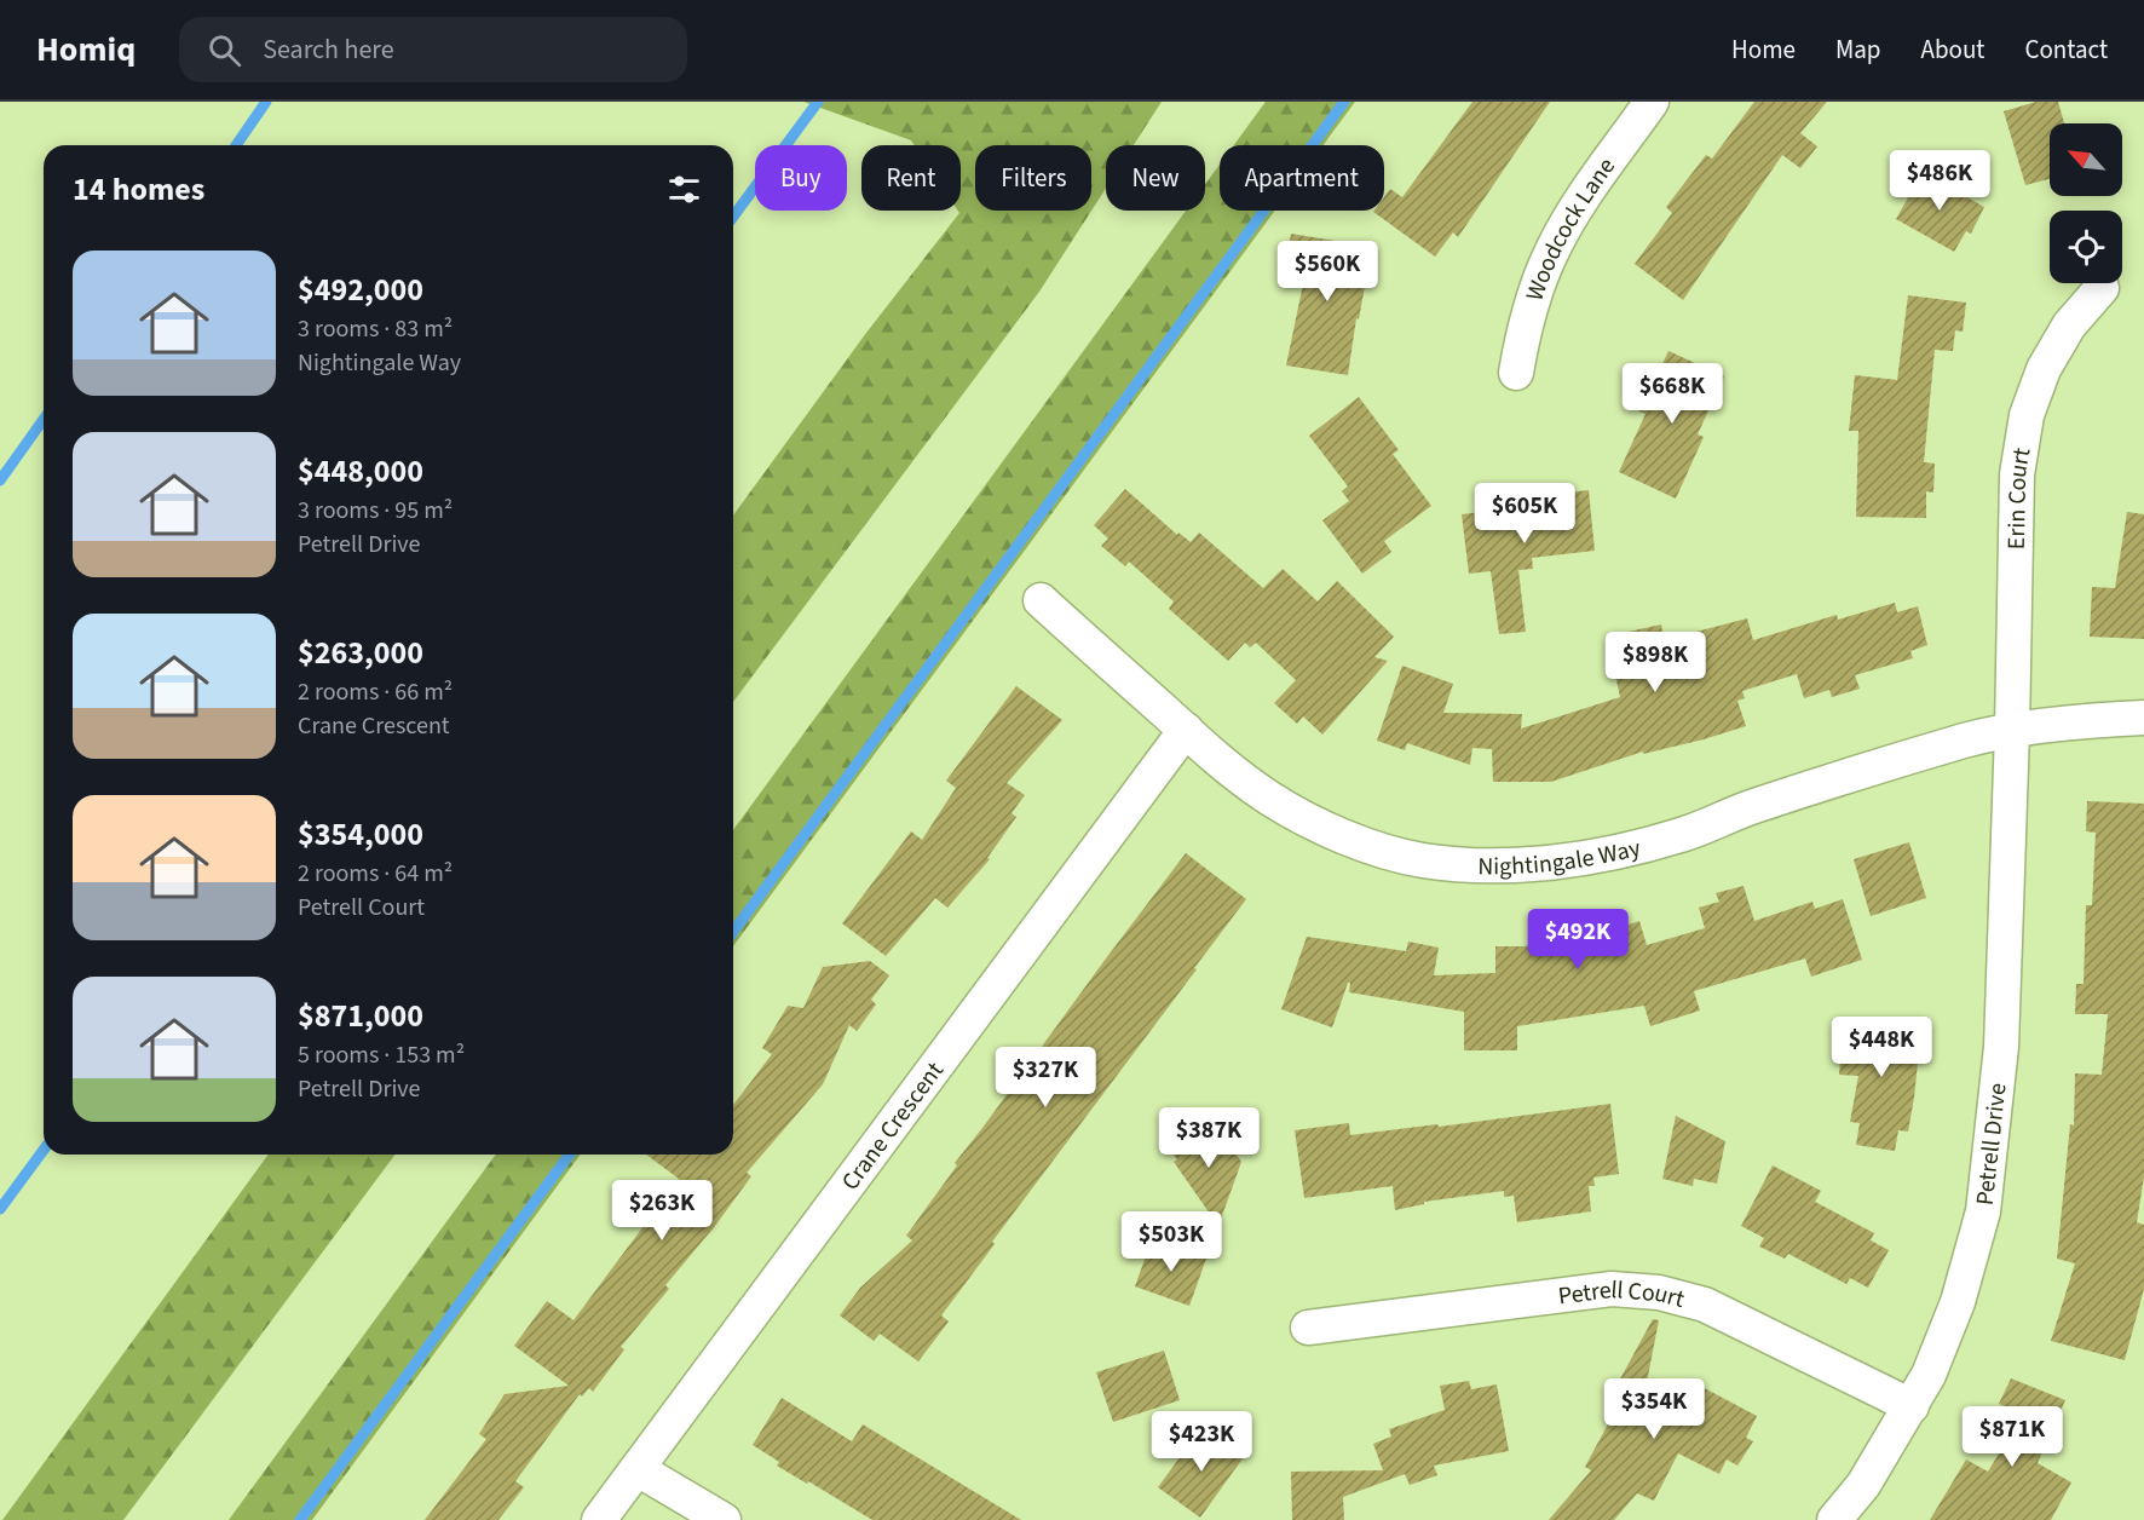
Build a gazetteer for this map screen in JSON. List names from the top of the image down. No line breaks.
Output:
{"streets":{"street":["Woodcock Lane","Erin Court","Nightingale Way","Crane Crescent","Petrell Drive","Petrell Court"]},"crossings":[["Erin Court","Nightingale Way"],["Erin Court","Petrell Drive"],["Nightingale Way","Crane Crescent"],["Nightingale Way","Petrell Drive"],["Petrell Drive","Petrell Court"]],"north":"top left","page":{"header":"Homiq","search":"Search here","nav":["Home","Map","About","Contact"],"chip":["Buy","Rent","Filters","New","Apartment"],"heading":"14 homes","price":["$486K","$560K","$668K","$605K","$898K","$492K","$448K","$327K","$387K","$263K","$503K","$354K","$871K","$423K"],"list":[{"name":"$492,000","note":"3 rooms · 83 m² · Nightingale Way"},{"name":"$448,000","note":"3 rooms · 95 m² · Petrell Drive"},{"name":"$263,000","note":"2 rooms · 66 m² · Crane Crescent"},{"name":"$354,000","note":"2 rooms · 64 m² · Petrell Court"},{"name":"$871,000","note":"5 rooms · 153 m² · Petrell Drive"}]}}
